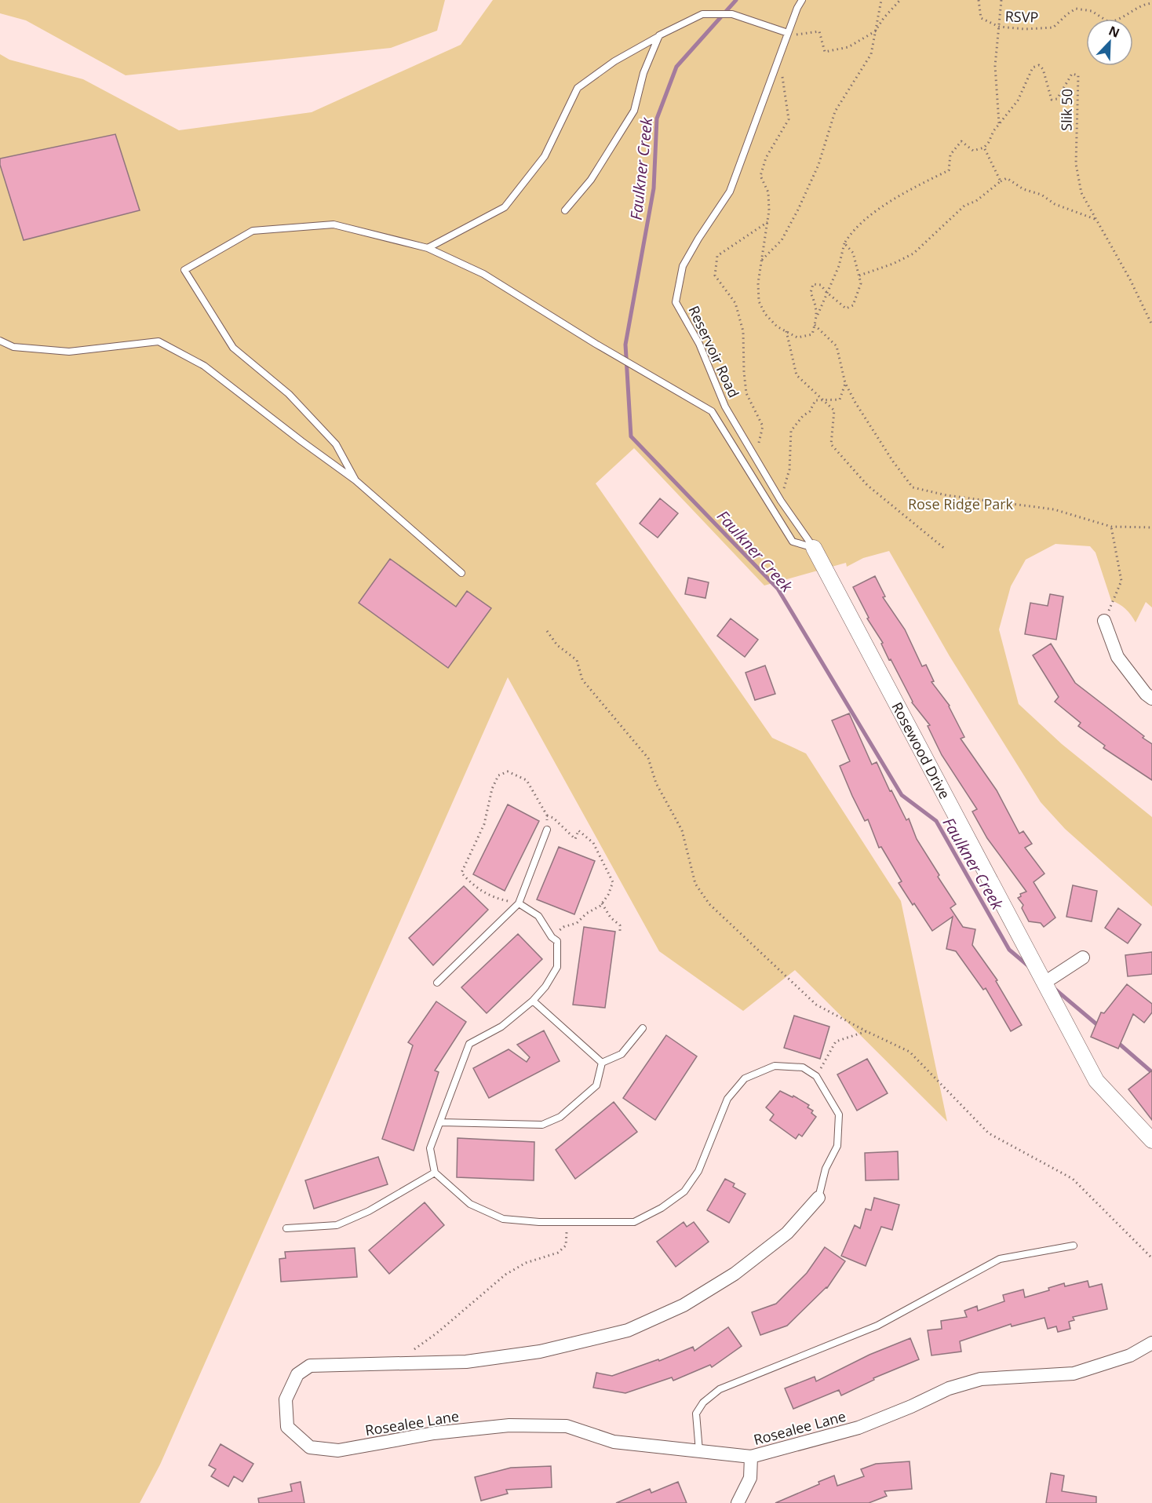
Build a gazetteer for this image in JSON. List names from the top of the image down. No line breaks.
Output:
{"streets":{"street":["Rosewood Drive","Rosealee Lane"],"lane":["Reservoir Road"],"path":["RSVP","Slik 50"]},"crossings":[["Reservoir Road","Rosewood Drive"]],"water":["Faulkner Creek"],"parks":["Rose Ridge Park"],"north":"top right"}
